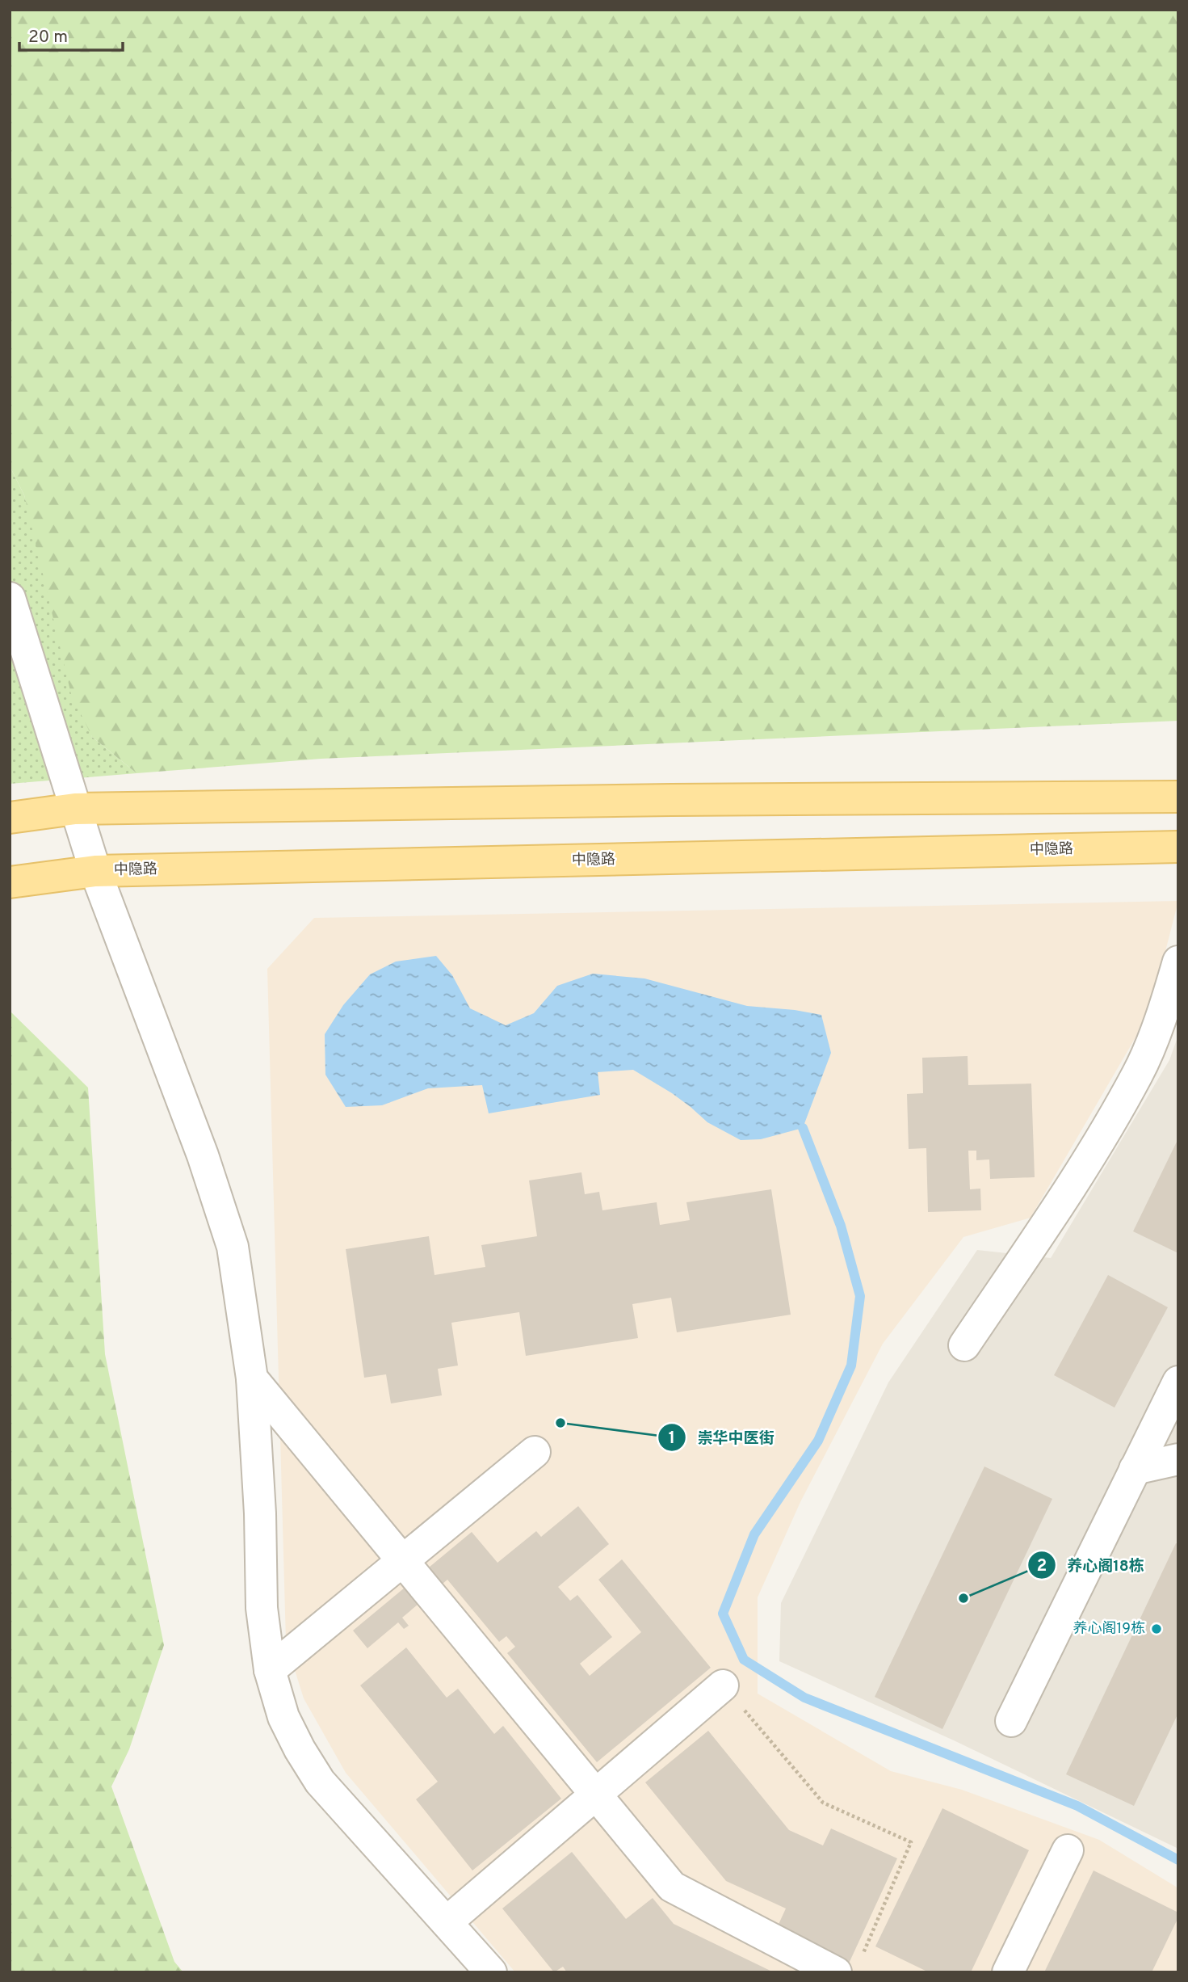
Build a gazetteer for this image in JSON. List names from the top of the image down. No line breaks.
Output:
{"streets":{"main road":["中隐路"]},"places":["崇华中医街","养心阁18栋","养心阁19栋"],"scale_bar":"20 m"}
